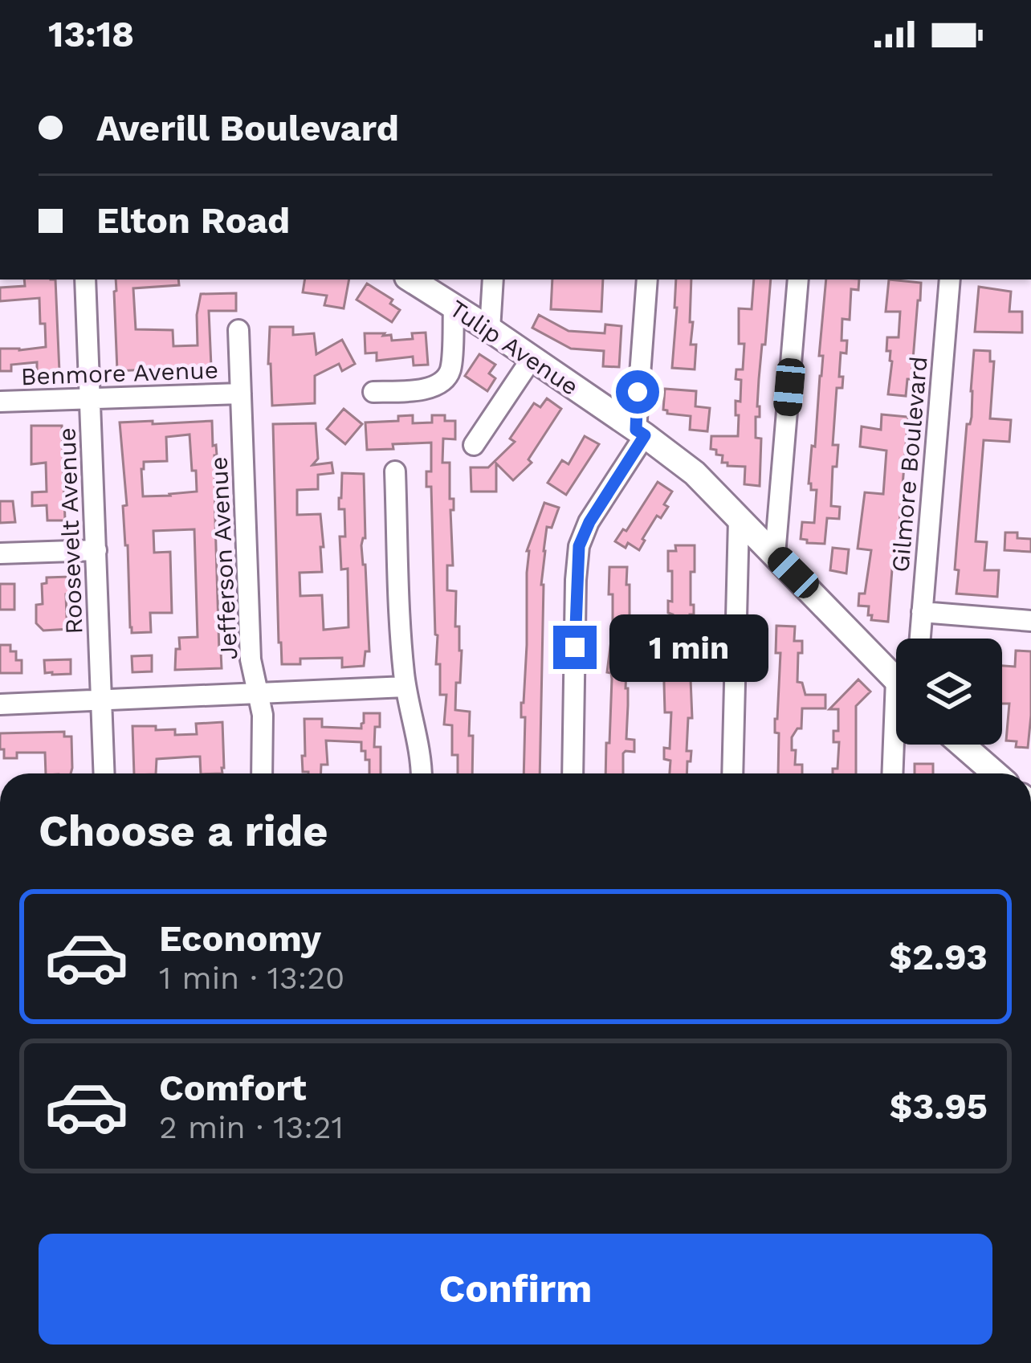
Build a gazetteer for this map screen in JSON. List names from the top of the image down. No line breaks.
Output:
{"streets":{"main road":["Tulip Avenue"],"street":["Benmore Avenue","Gilmore Boulevard","Roosevelt Avenue","Jefferson Avenue"]},"crossings":[["Benmore Avenue","Roosevelt Avenue"],["Benmore Avenue","Jefferson Avenue"]],"page":{"status":"13:18","banner":["Averill Boulevard","Elton Road"],"bubble":"1 min","heading":"Choose a ride","list":[{"name":"Economy","note":"1 min · 13:20","value":"$2.93"},{"name":"Comfort","note":"2 min · 13:21","value":"$3.95"}],"buttons":"Confirm"}}
